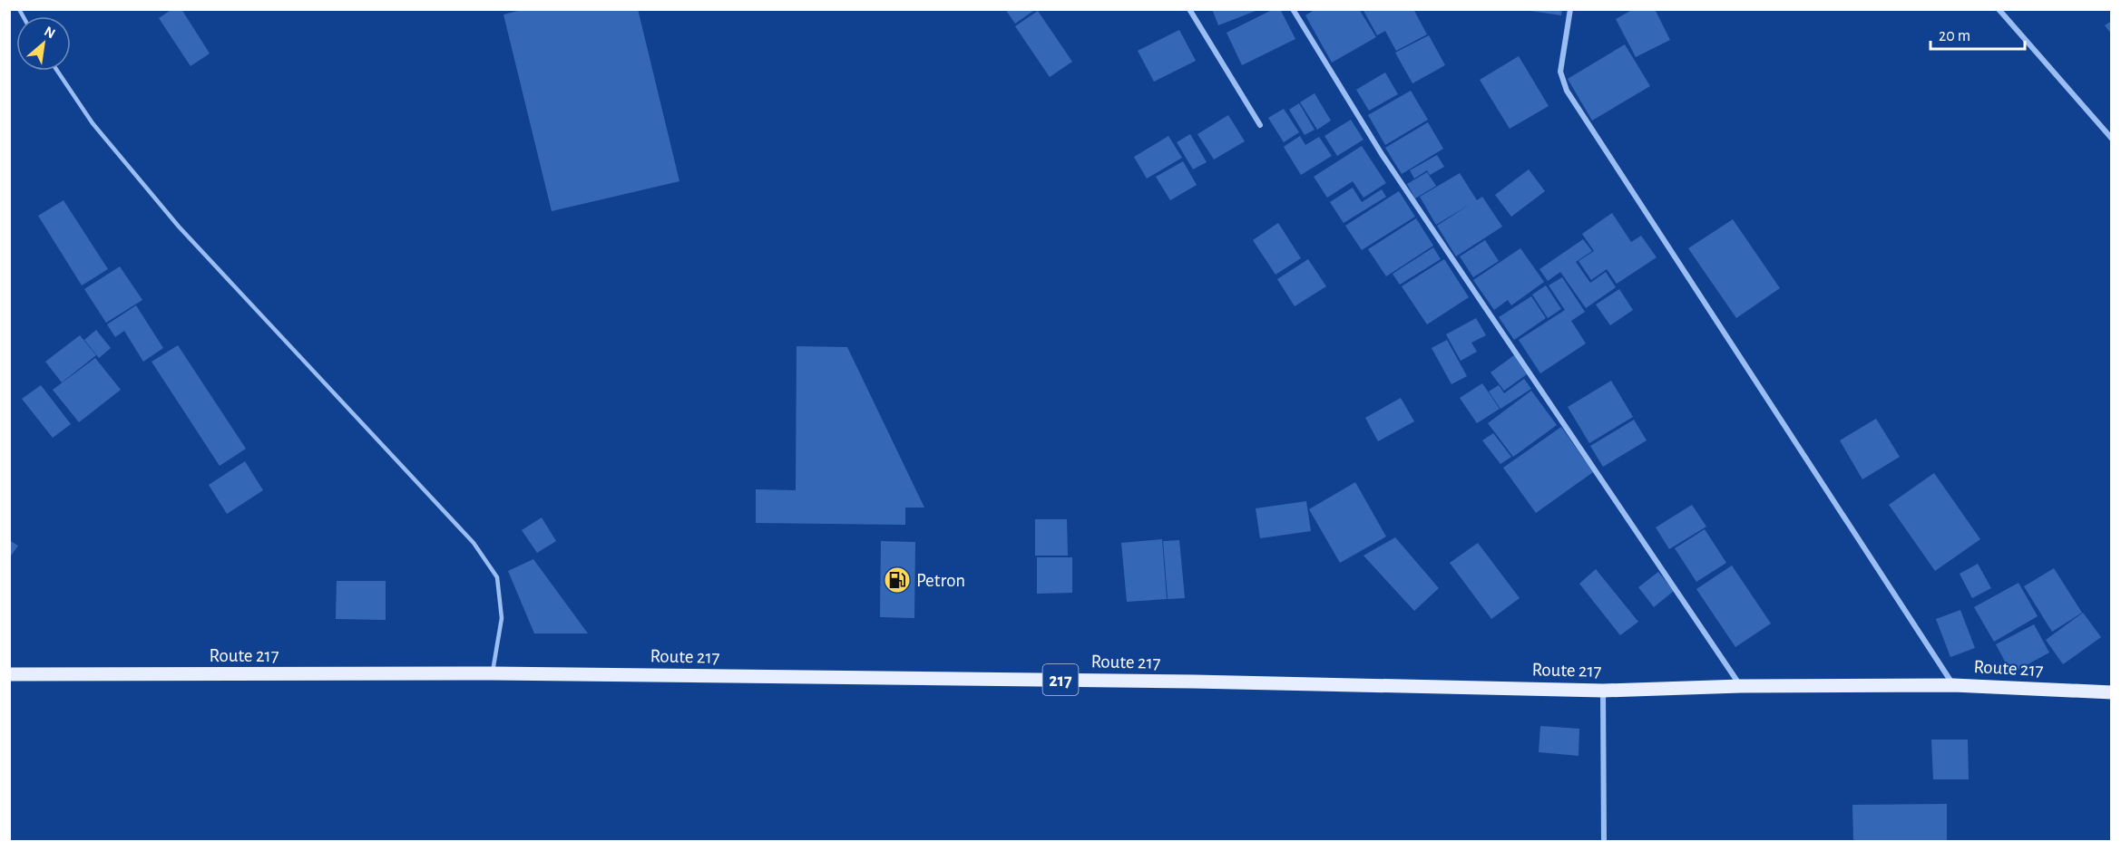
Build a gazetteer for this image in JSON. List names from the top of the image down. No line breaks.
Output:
{"streets":{"main road":["Route 217","217"]},"places":{"fuel station":["Petron"]},"scale_bar":"20 m","north":"top right"}
